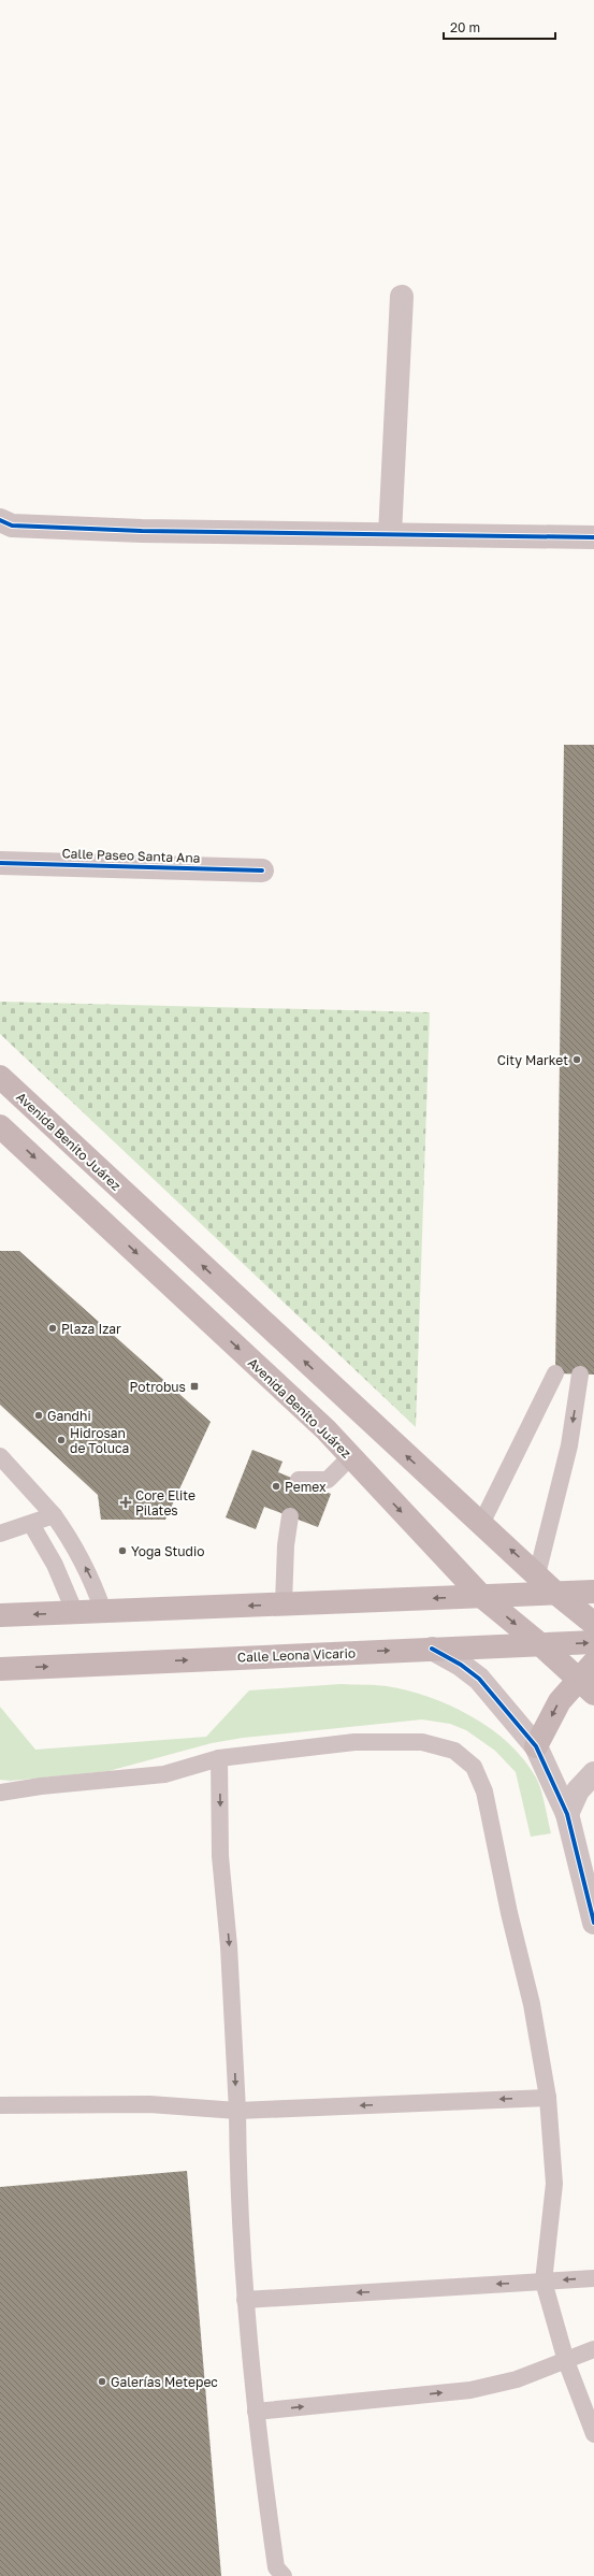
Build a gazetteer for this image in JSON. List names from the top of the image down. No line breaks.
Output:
{"streets":{"main road":["Avenida Benito Juárez","Calle Leona Vicario"],"street":["Calle Paseo Santa Ana"]},"crossings":[["Avenida Benito Juárez","Calle Leona Vicario"]],"places":{"other":["City Market","Plaza Izar","Gandhi","Hidrosan de Toluca","Pemex","Yoga Studio","Galerías Metepec"],"transit":["Potrobus"],"health":["Core Elite Pilates"]},"scale_bar":"20 m"}
